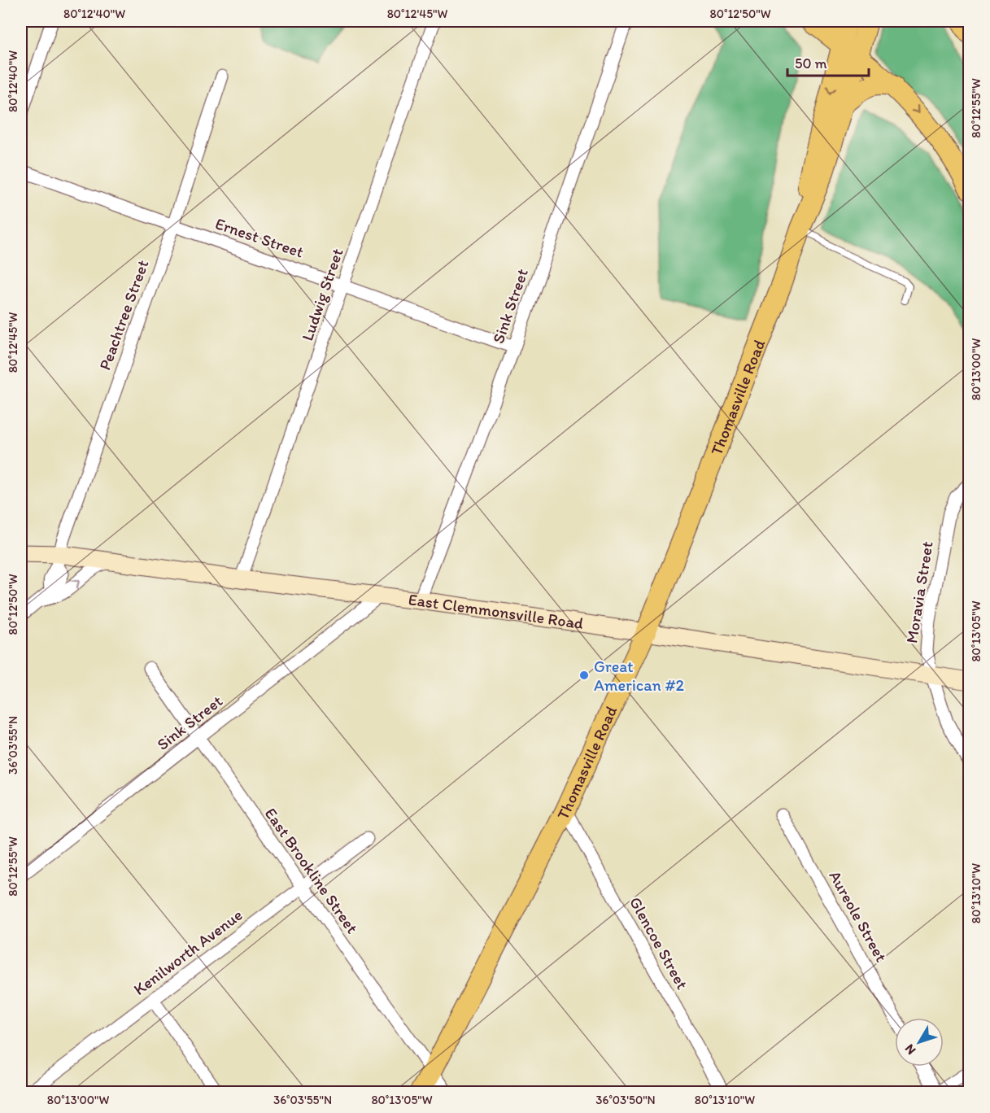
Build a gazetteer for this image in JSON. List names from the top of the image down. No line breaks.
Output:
{"streets":{"main road":["Thomasville Road","East Clemmonsville Road"],"street":["Ernest Street","Ludwig Street","Sink Street","Peachtree Street","Moravia Street","East Brookline Street","Aureole Street","Glencoe Street","Kenilworth Avenue"]},"crossings":[["Ernest Street","Ludwig Street"],["Ernest Street","Sink Street"],["Ernest Street","Peachtree Street"],["Ludwig Street","East Clemmonsville Road"],["Sink Street","East Clemmonsville Road"],["Sink Street","East Brookline Street"],["Peachtree Street","East Clemmonsville Road"],["Thomasville Road","East Clemmonsville Road"],["Thomasville Road","East Brookline Street"],["Thomasville Road","Glencoe Street"],["Moravia Street","East Clemmonsville Road"],["East Brookline Street","Kenilworth Avenue"]],"places":["Great American #2"],"scale_bar":"50 m","north":"bottom left","coordinates":["80°12'40\"W","80°12'45\"W","80°12'50\"W","80°12'55\"W","80°13'00\"W","80°13'05\"W","36°03'55\"N","80°13'10\"W","36°03'50\"N"]}
